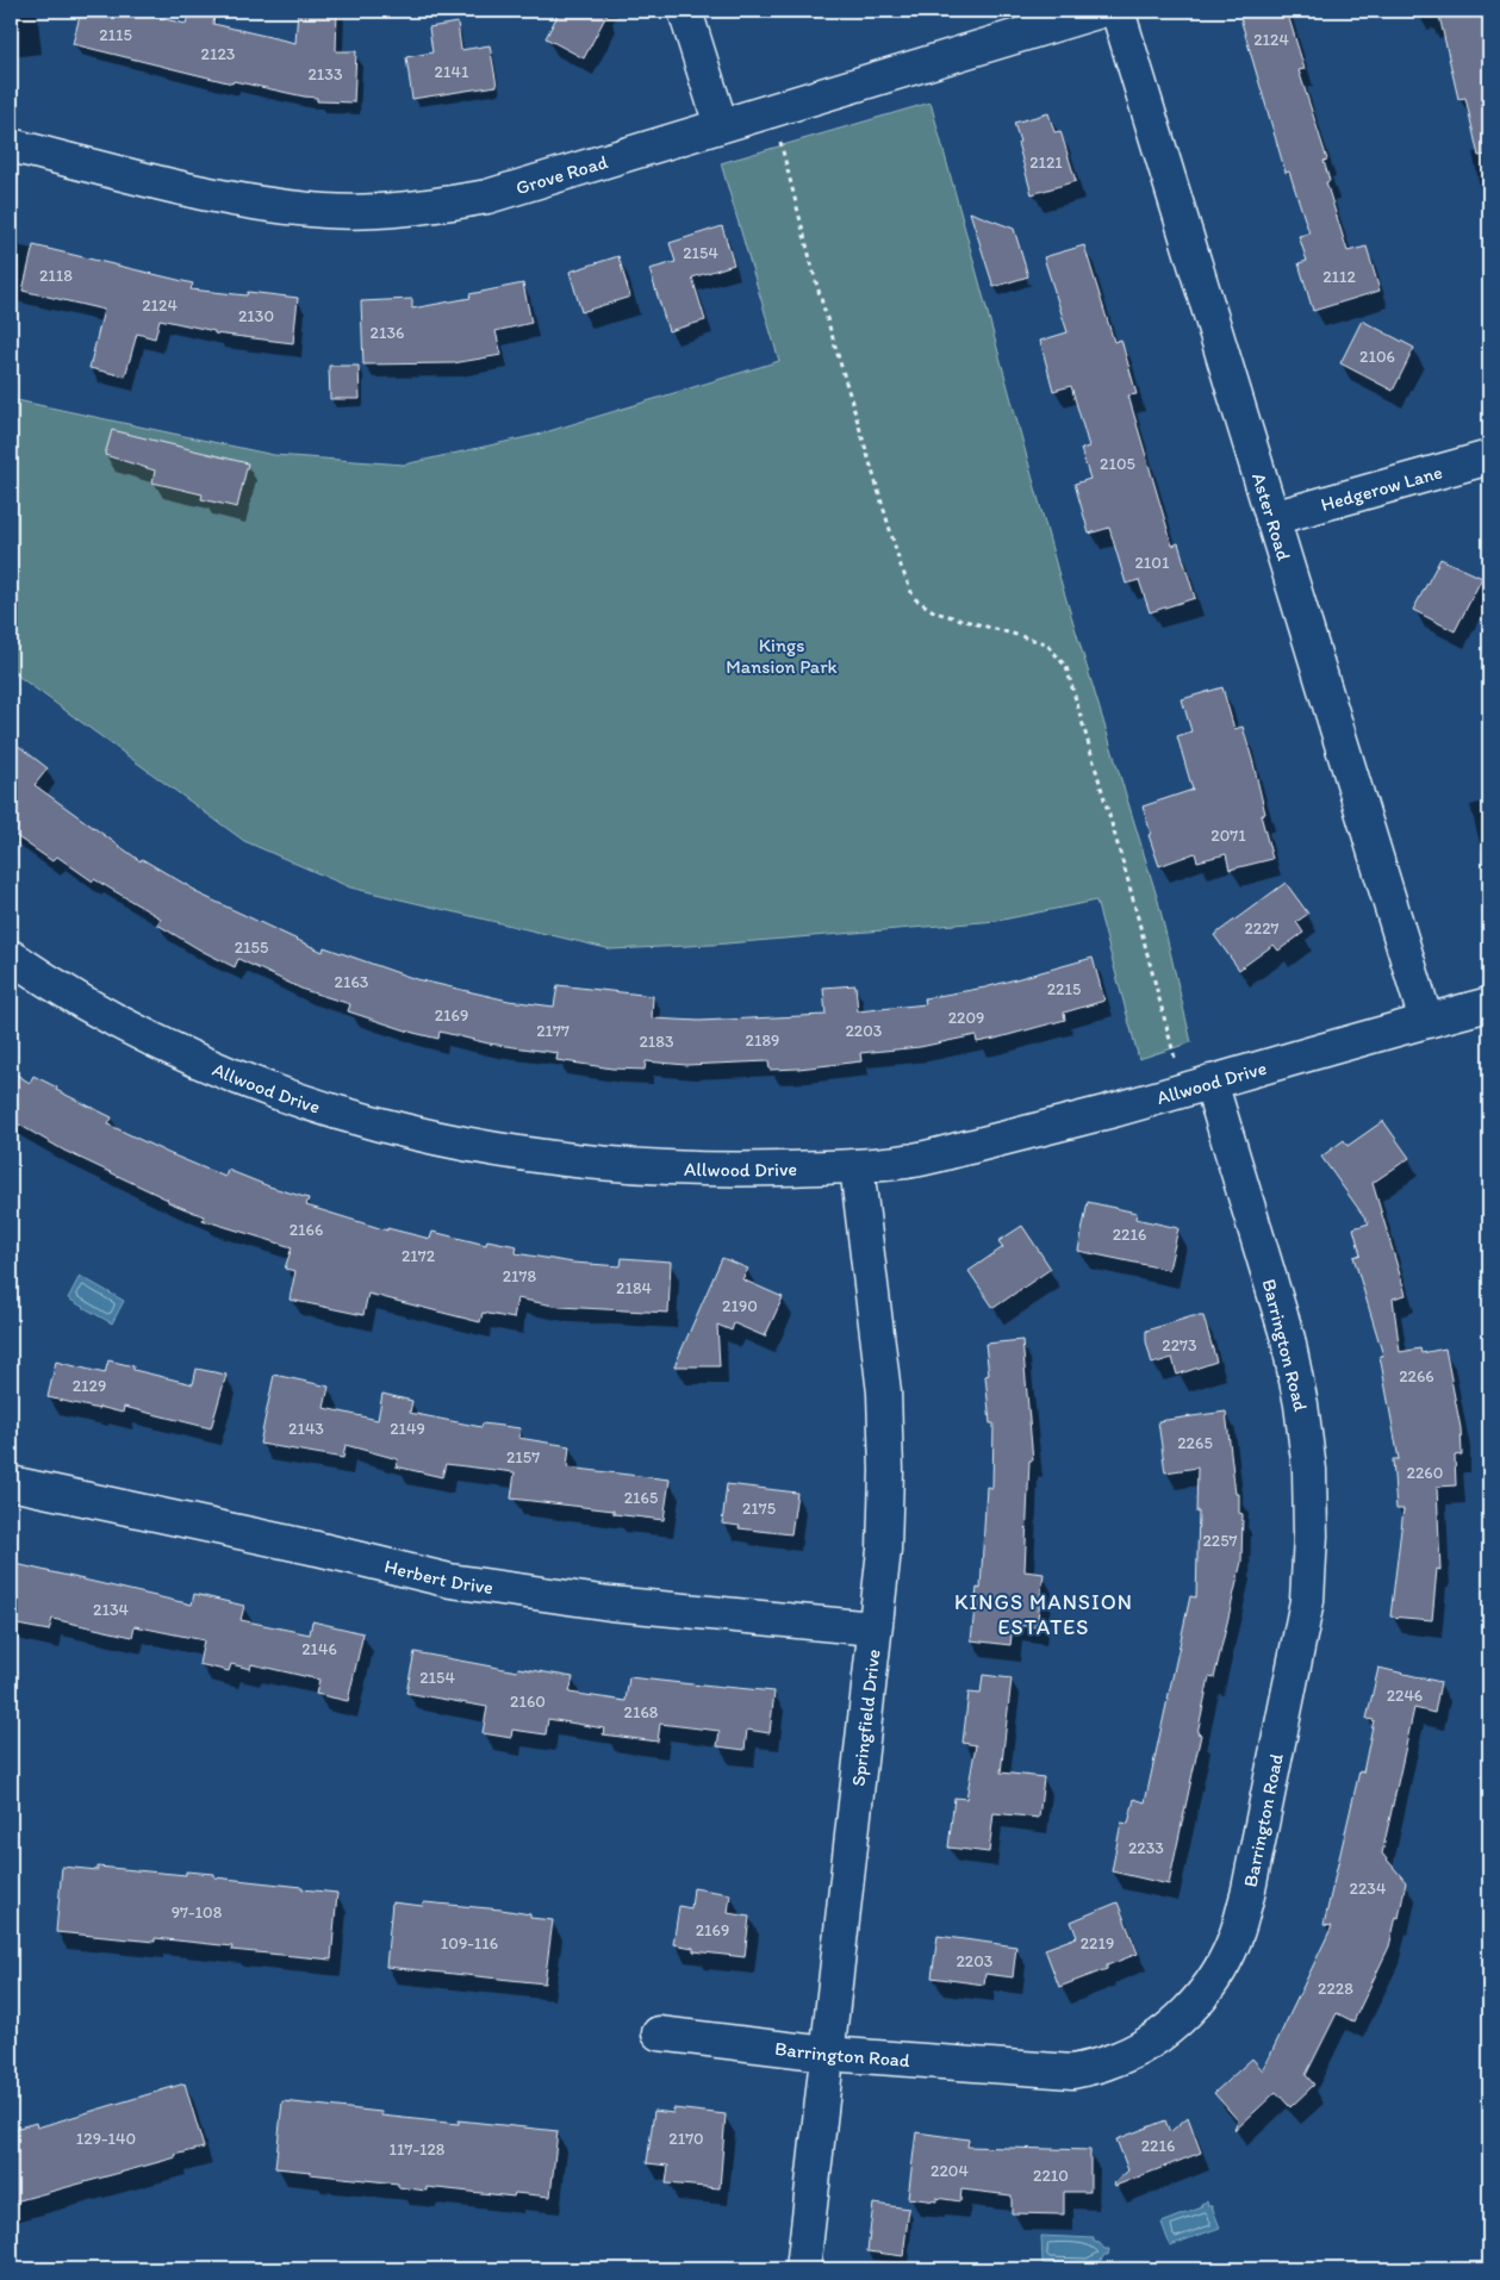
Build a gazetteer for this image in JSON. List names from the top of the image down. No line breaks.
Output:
{"streets":{"street":["Grove Road","Hedgerow Lane","Aster Road","Allwood Drive","Barrington Road","Herbert Drive","Springfield Drive"]},"crossings":[["Hedgerow Lane","Aster Road"],["Aster Road","Allwood Drive"],["Allwood Drive","Barrington Road"],["Allwood Drive","Springfield Drive"],["Barrington Road","Springfield Drive"],["Herbert Drive","Springfield Drive"]],"districts":["KINGS MANSION ESTATES"],"parks":["Kings Mansion Park"],"house_numbers":["2115","2124","2123","2141","2133","2121","2154","2118","2112","2124","2130","2136","2106","2105","2101","2071","2227","2155","2163","2215","2169","2209","2177","2203","2189","2183","2166","2216","2172","2178","2184","2190","2273","2266","2129","2143","2149","2265","2157","2260","2165","2175","2257","2134","2146","2154","2246","2160","2168","2233","2234","97-108","2169","109-116","2219","2203","2228","129-140","2170","2216","117-128","2204","2210"]}
